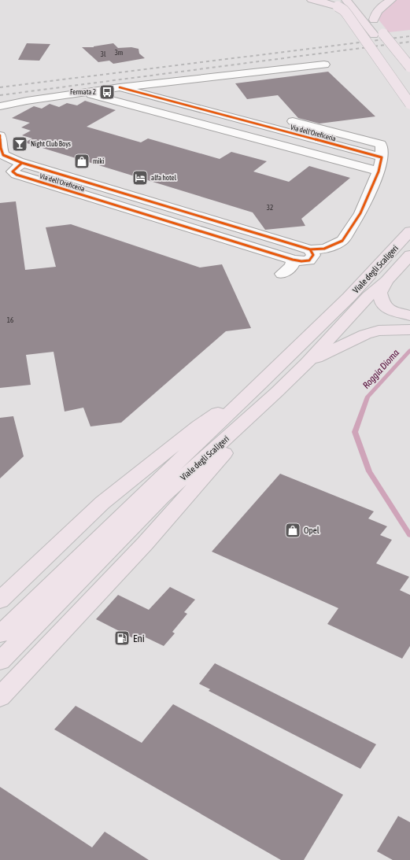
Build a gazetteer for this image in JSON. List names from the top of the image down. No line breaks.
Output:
{"streets":{"highway":["Viale degli Scaligeri"],"street":["Via dell'Oreficeria"]},"water":["Roggia Dioma"],"places":{"bus stop":["Fermata 2"],"bar":["Night Club Boys"],"shop":["miki","Opel"],"hotel":["alfa hotel"],"fuel station":["Eni"]},"house_numbers":["3m","3l","32","16"]}
